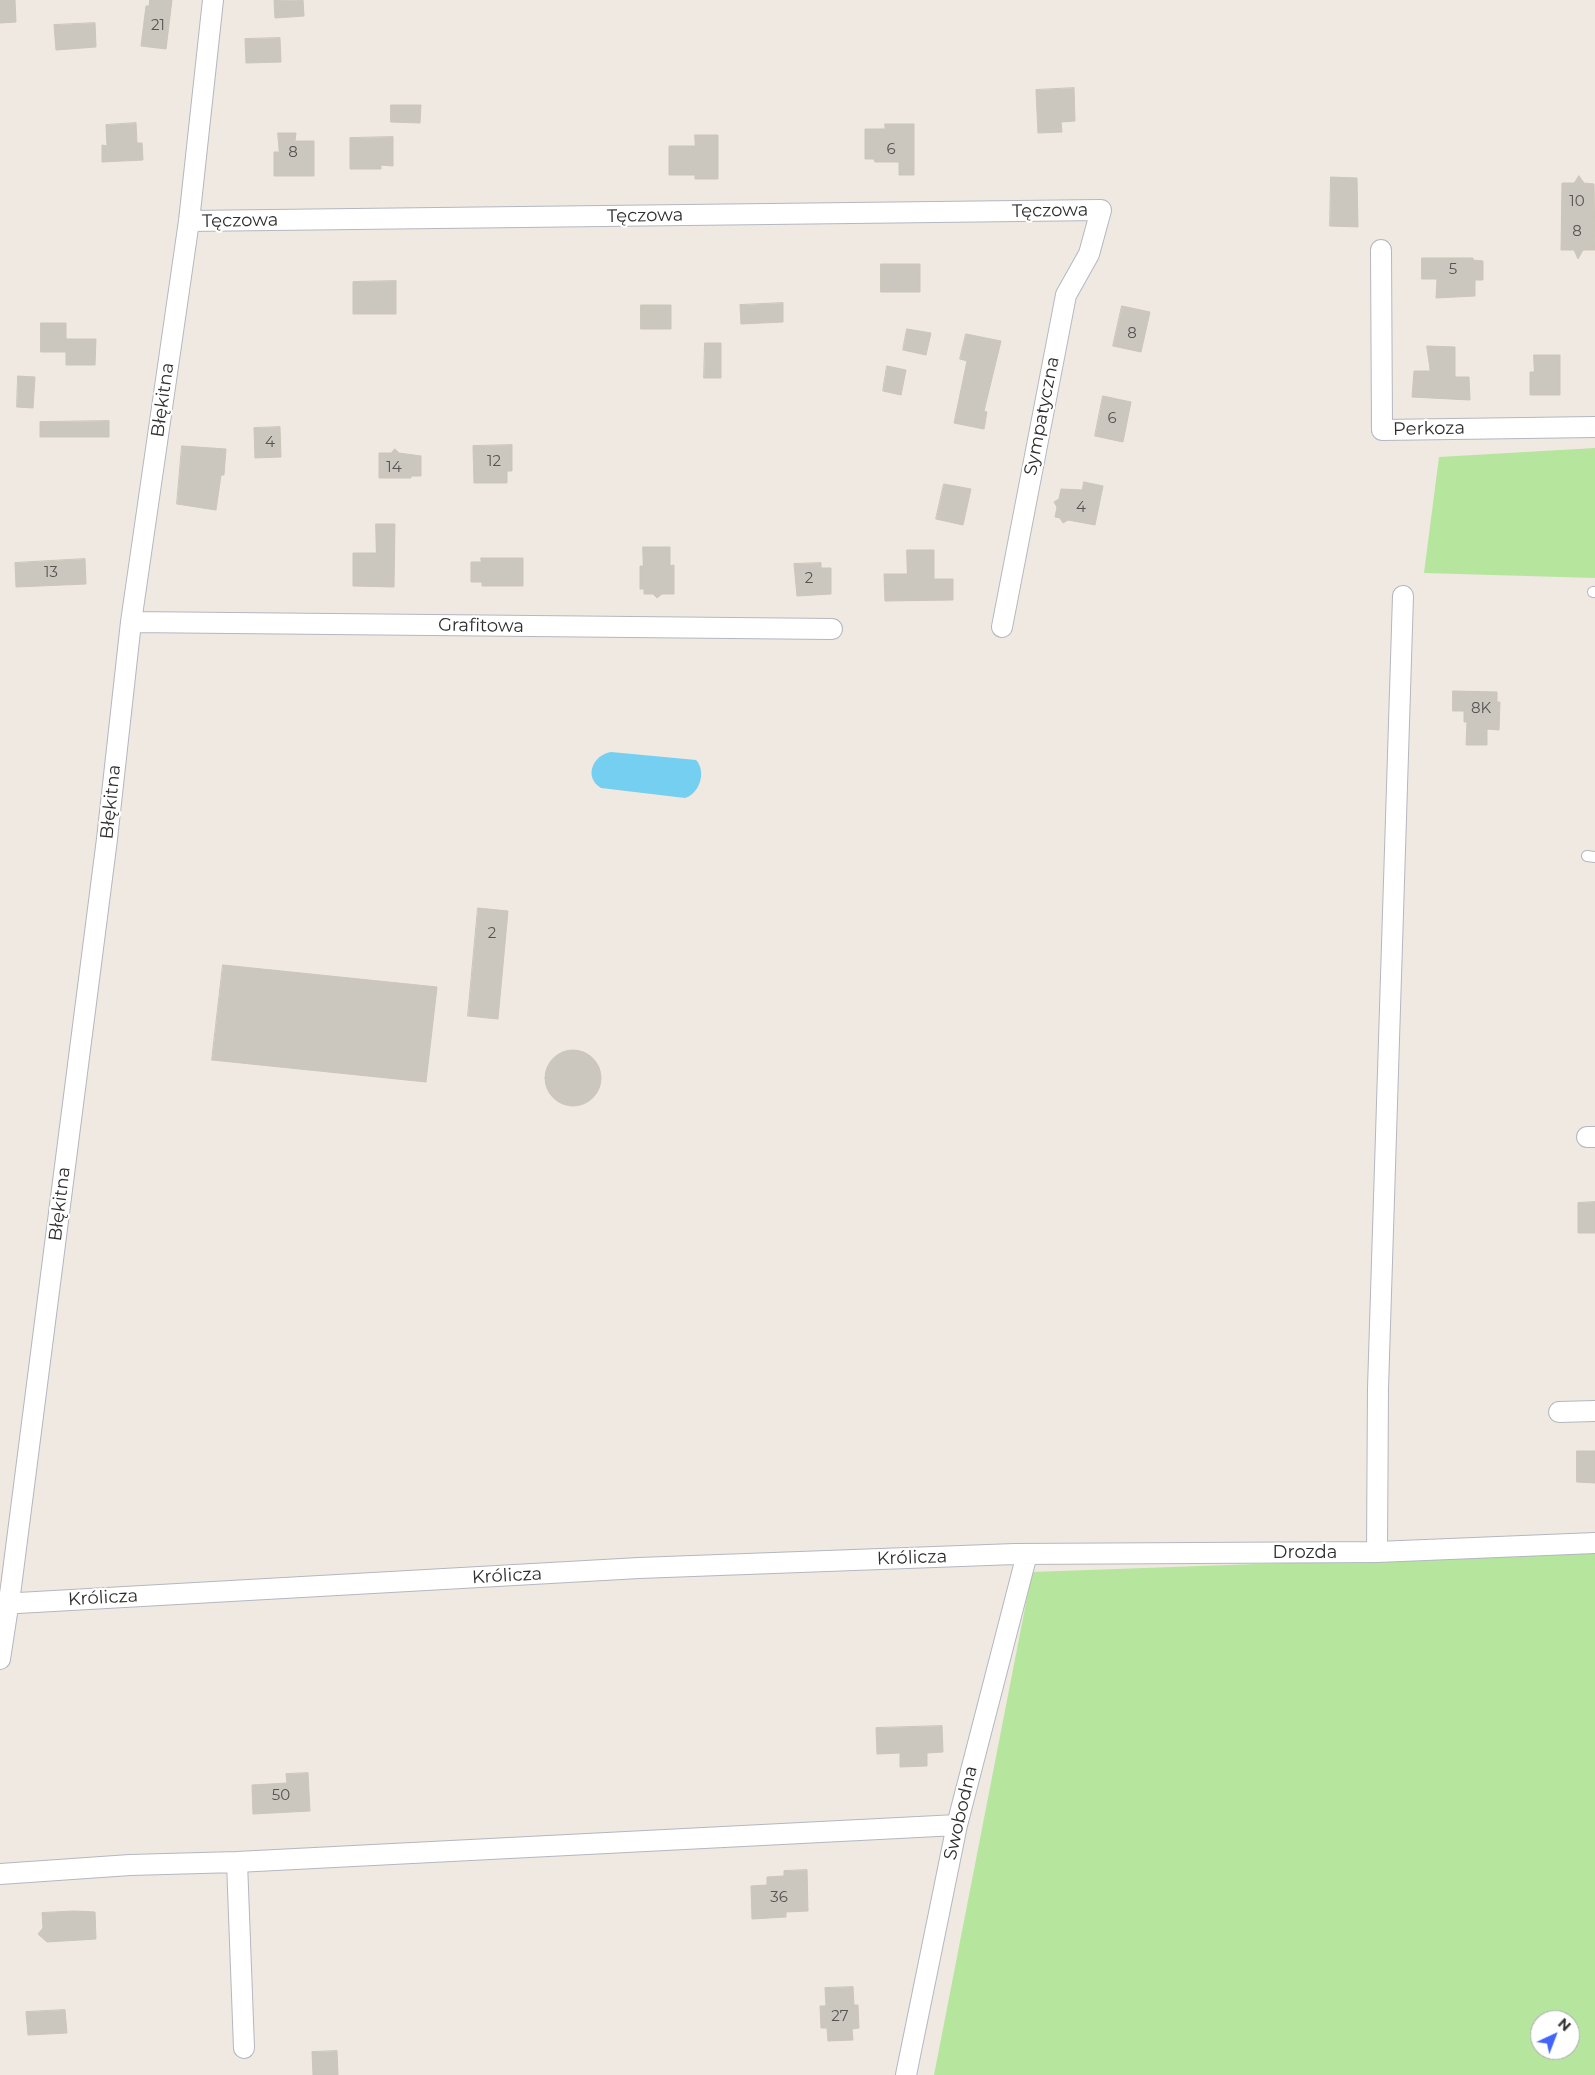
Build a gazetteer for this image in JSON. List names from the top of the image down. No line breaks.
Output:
{"streets":{"street":["Tęczowa","Błękitna","Sympatyczna","Perkoza","Grafitowa","Drozda","Królicza","Swobodna"]},"crossings":[["Tęczowa","Błękitna"],["Tęczowa","Sympatyczna"],["Błękitna","Grafitowa"],["Błękitna","Królicza"],["Drozda","Królicza"],["Drozda","Swobodna"],["Królicza","Swobodna"]],"house_numbers":["21","6","8","10","8","5","8","6","4","12","14","4","13","2","8K","2","50","36","27"],"north":"top right"}
